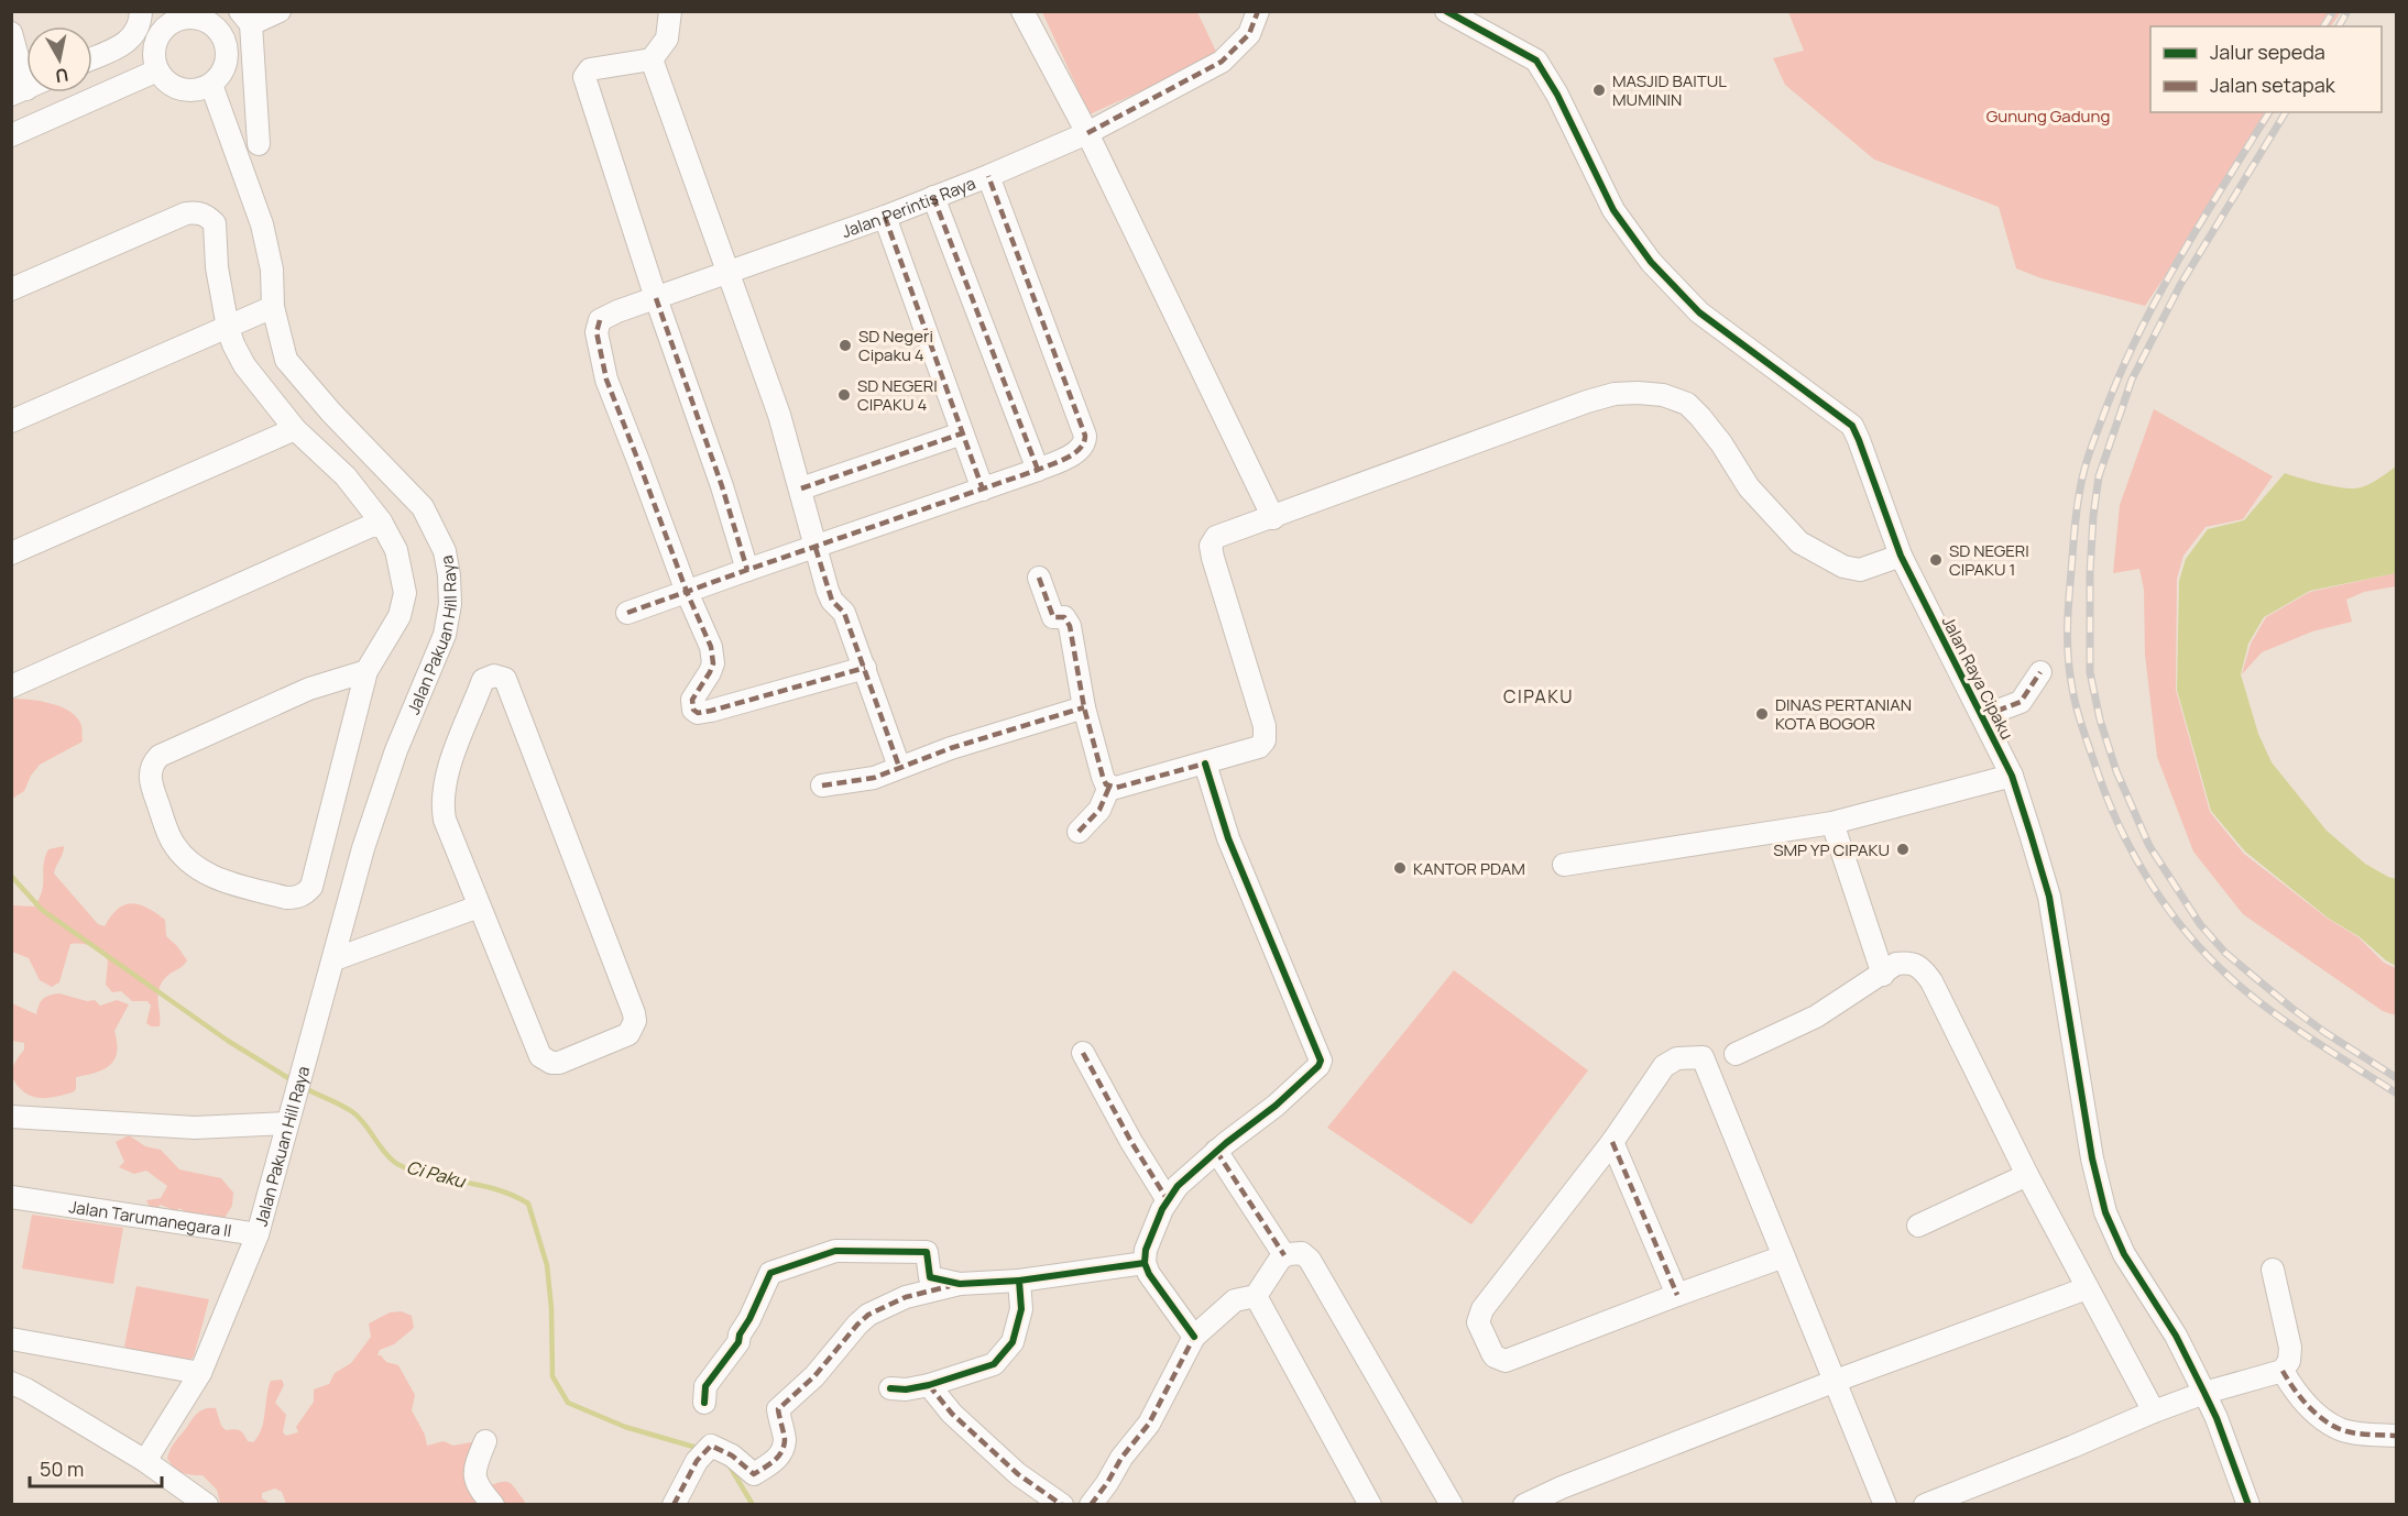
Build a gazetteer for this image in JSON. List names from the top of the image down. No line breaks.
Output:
{"streets":{"street":["Jalan Perintis Raya","Jalan Pakuan Hill Raya","Jalan Raya Cipaku","Jalan Tarumanegara II"]},"crossings":[["Jalan Pakuan Hill Raya","Jalan Tarumanegara II"]],"districts":["CIPAKU"],"water":["Ci Paku"],"parks":["Gunung Gadung"],"places":["MASJID BAITUL MUMININ","SD Negeri Cipaku 4","SD NEGERI CIPAKU 4","SD NEGERI CIPAKU 1","DINAS PERTANIAN KOTA BOGOR","SMP YP CIPAKU","KANTOR PDAM"],"legend":["Jalur sepeda","Jalan setapak"],"scale_bar":"50 m","north":"bottom"}
